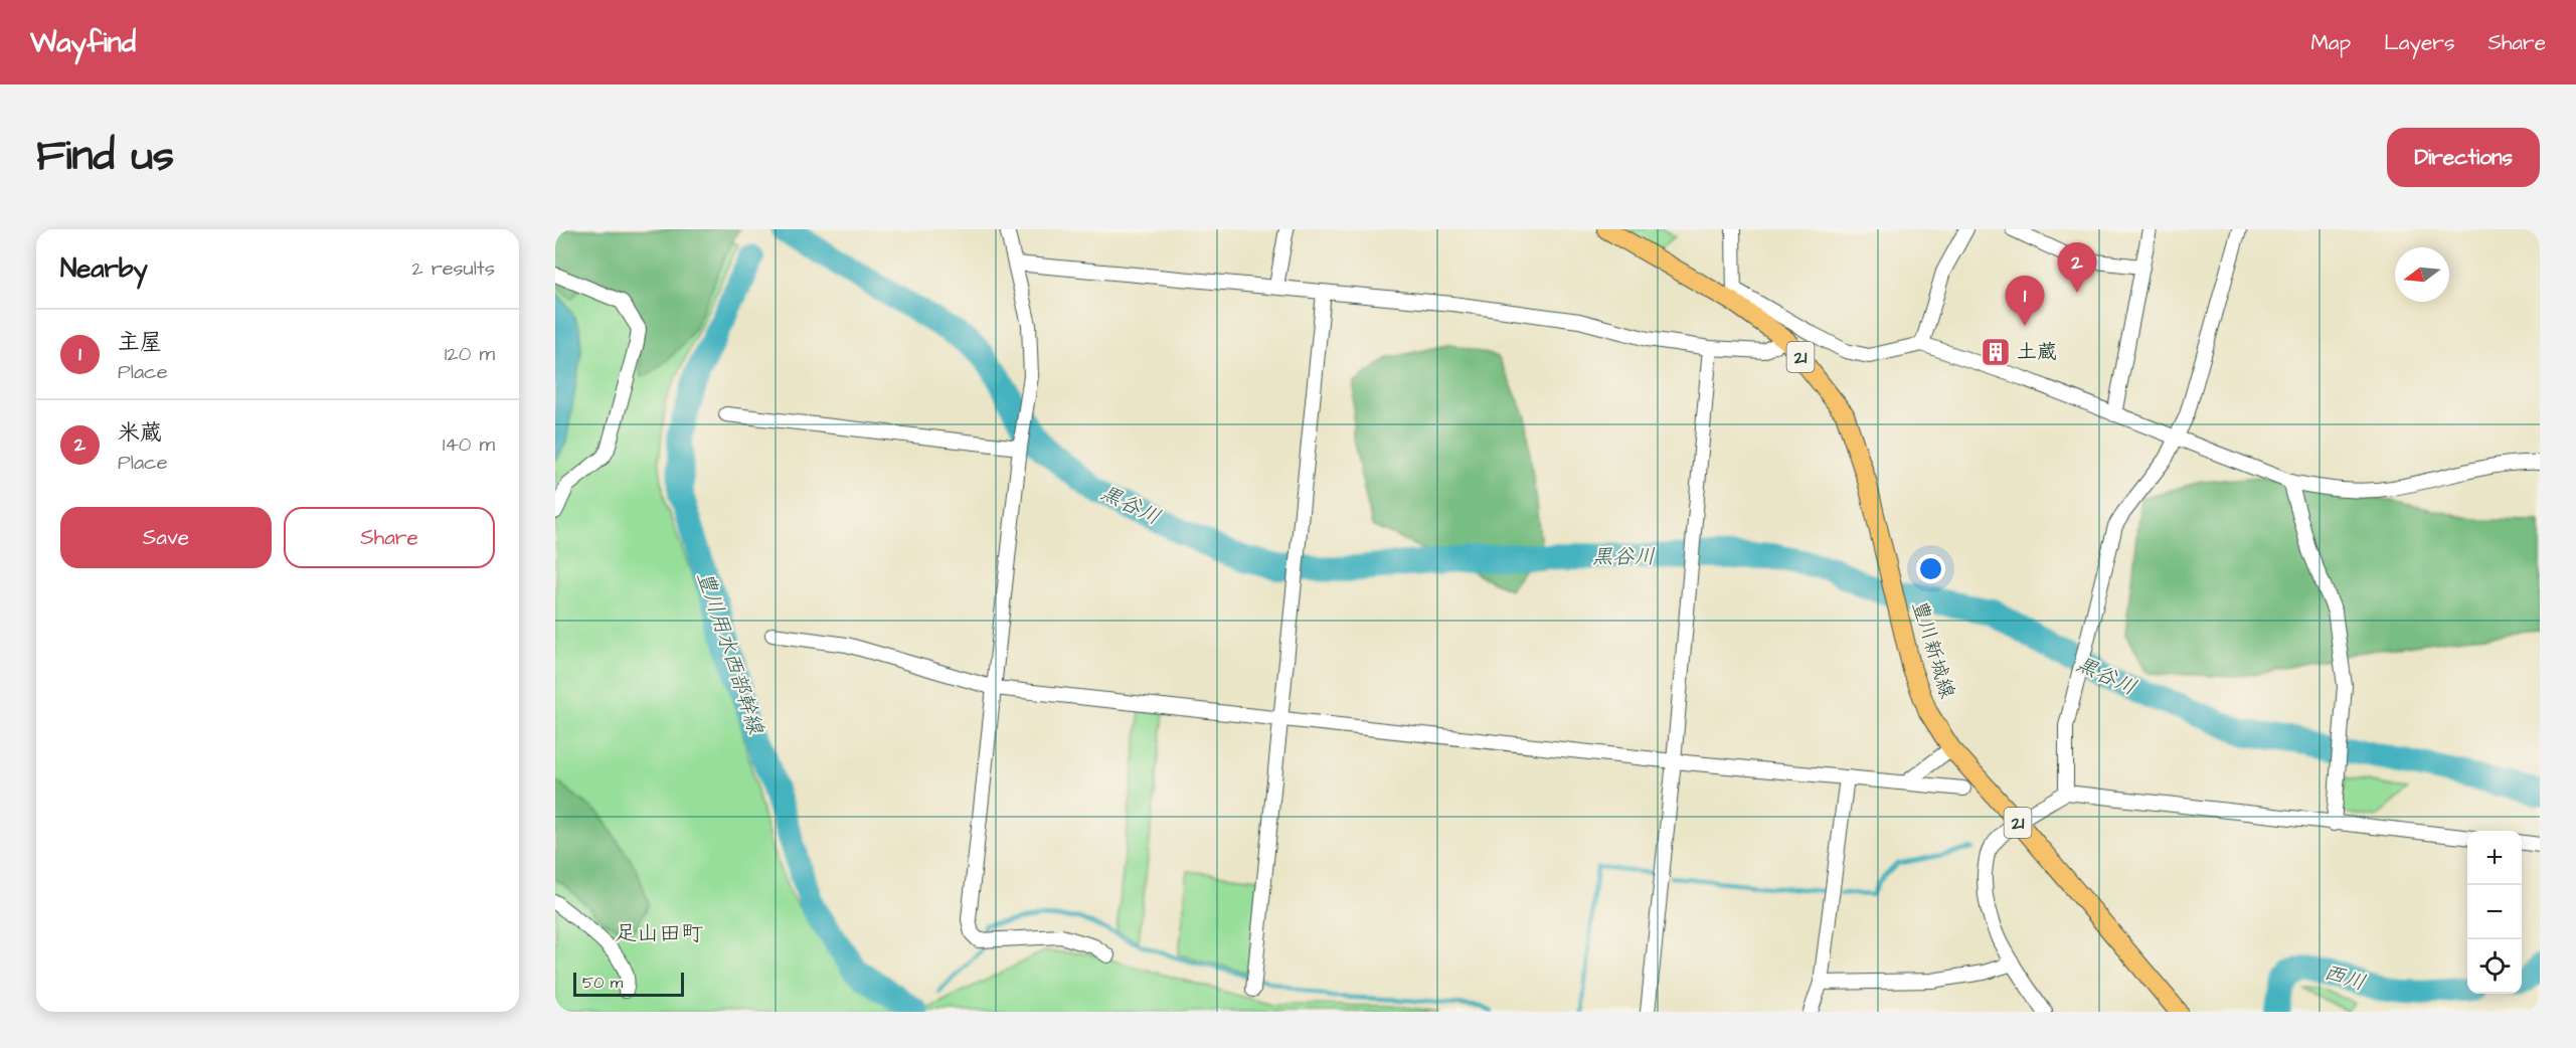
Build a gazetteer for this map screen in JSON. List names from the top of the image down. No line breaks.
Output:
{"streets":{"main road":["21","豊川新城線"]},"districts":["足山田町"],"water":["黒谷川","豊川用水西部幹線","西川"],"places":{"building":["土蔵"]},"scale_bar":"50 m","north":"left","page":{"header":"Wayfind","nav":["Map","Layers","Share"],"title":"Find us","buttons":["Directions",["Save","Share"]],"heading":["Nearby","2 results"],"pins":["2","1"],"list":[{"mark":"1","name":"主屋","note":"Place","value":"120 m"},{"mark":"2","name":"米蔵","note":"Place","value":"140 m"}],"map_buttons":["+","−"],"scale":"50 m"}}
